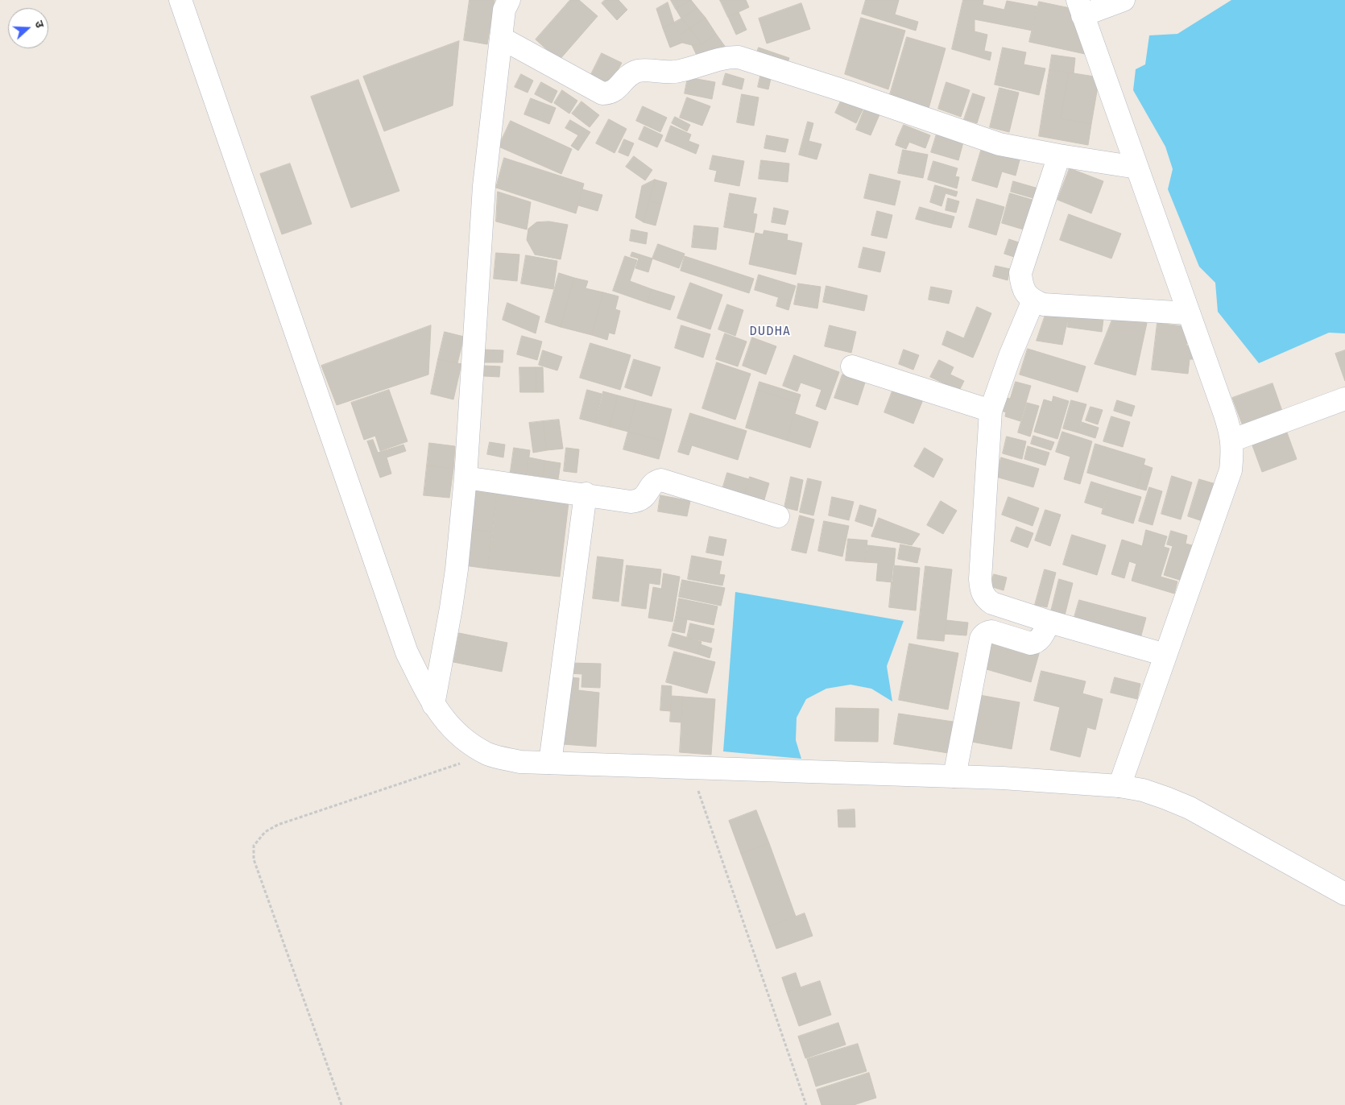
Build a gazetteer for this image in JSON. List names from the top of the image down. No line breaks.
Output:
{"districts":["DUDHA"],"north":"right"}
